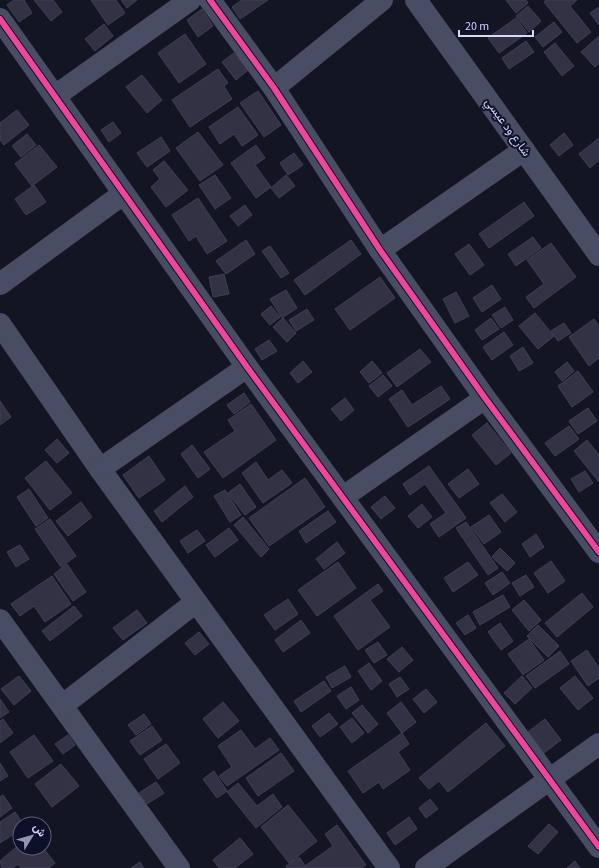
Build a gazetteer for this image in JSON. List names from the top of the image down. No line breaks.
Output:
{"streets":{"street":["شارع ود عيسي"]},"scale_bar":"20 m","north":"top right"}
